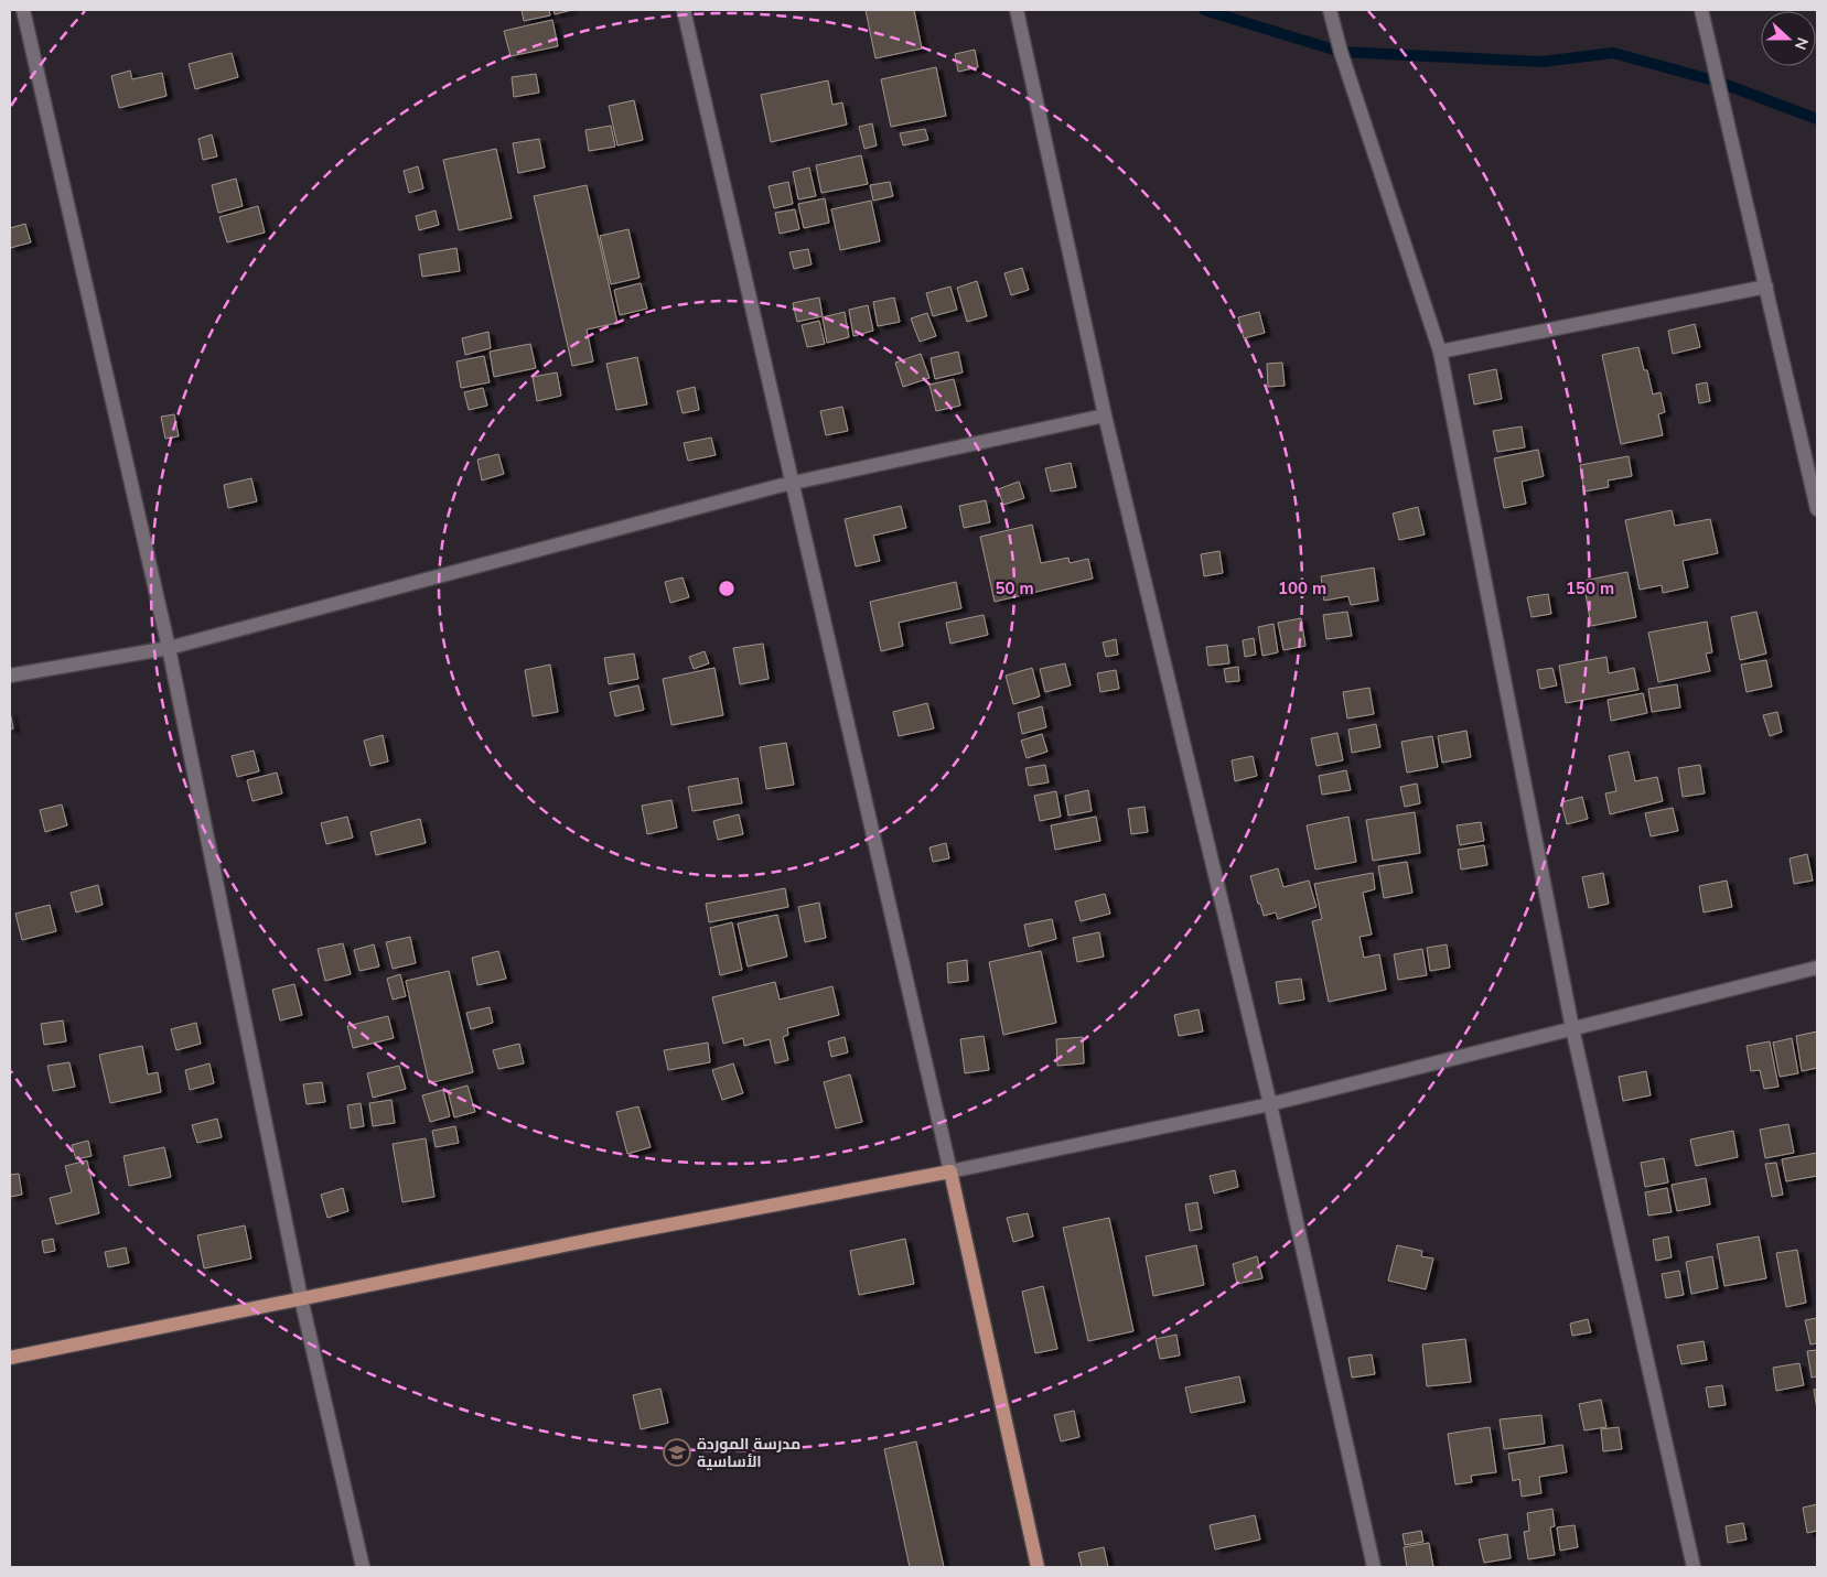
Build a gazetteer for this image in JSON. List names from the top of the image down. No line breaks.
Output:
{"places":{"school or university":["مدرسة الموردة الأساسية"]},"north":"right","rings":["50 m","100 m","150 m"]}
